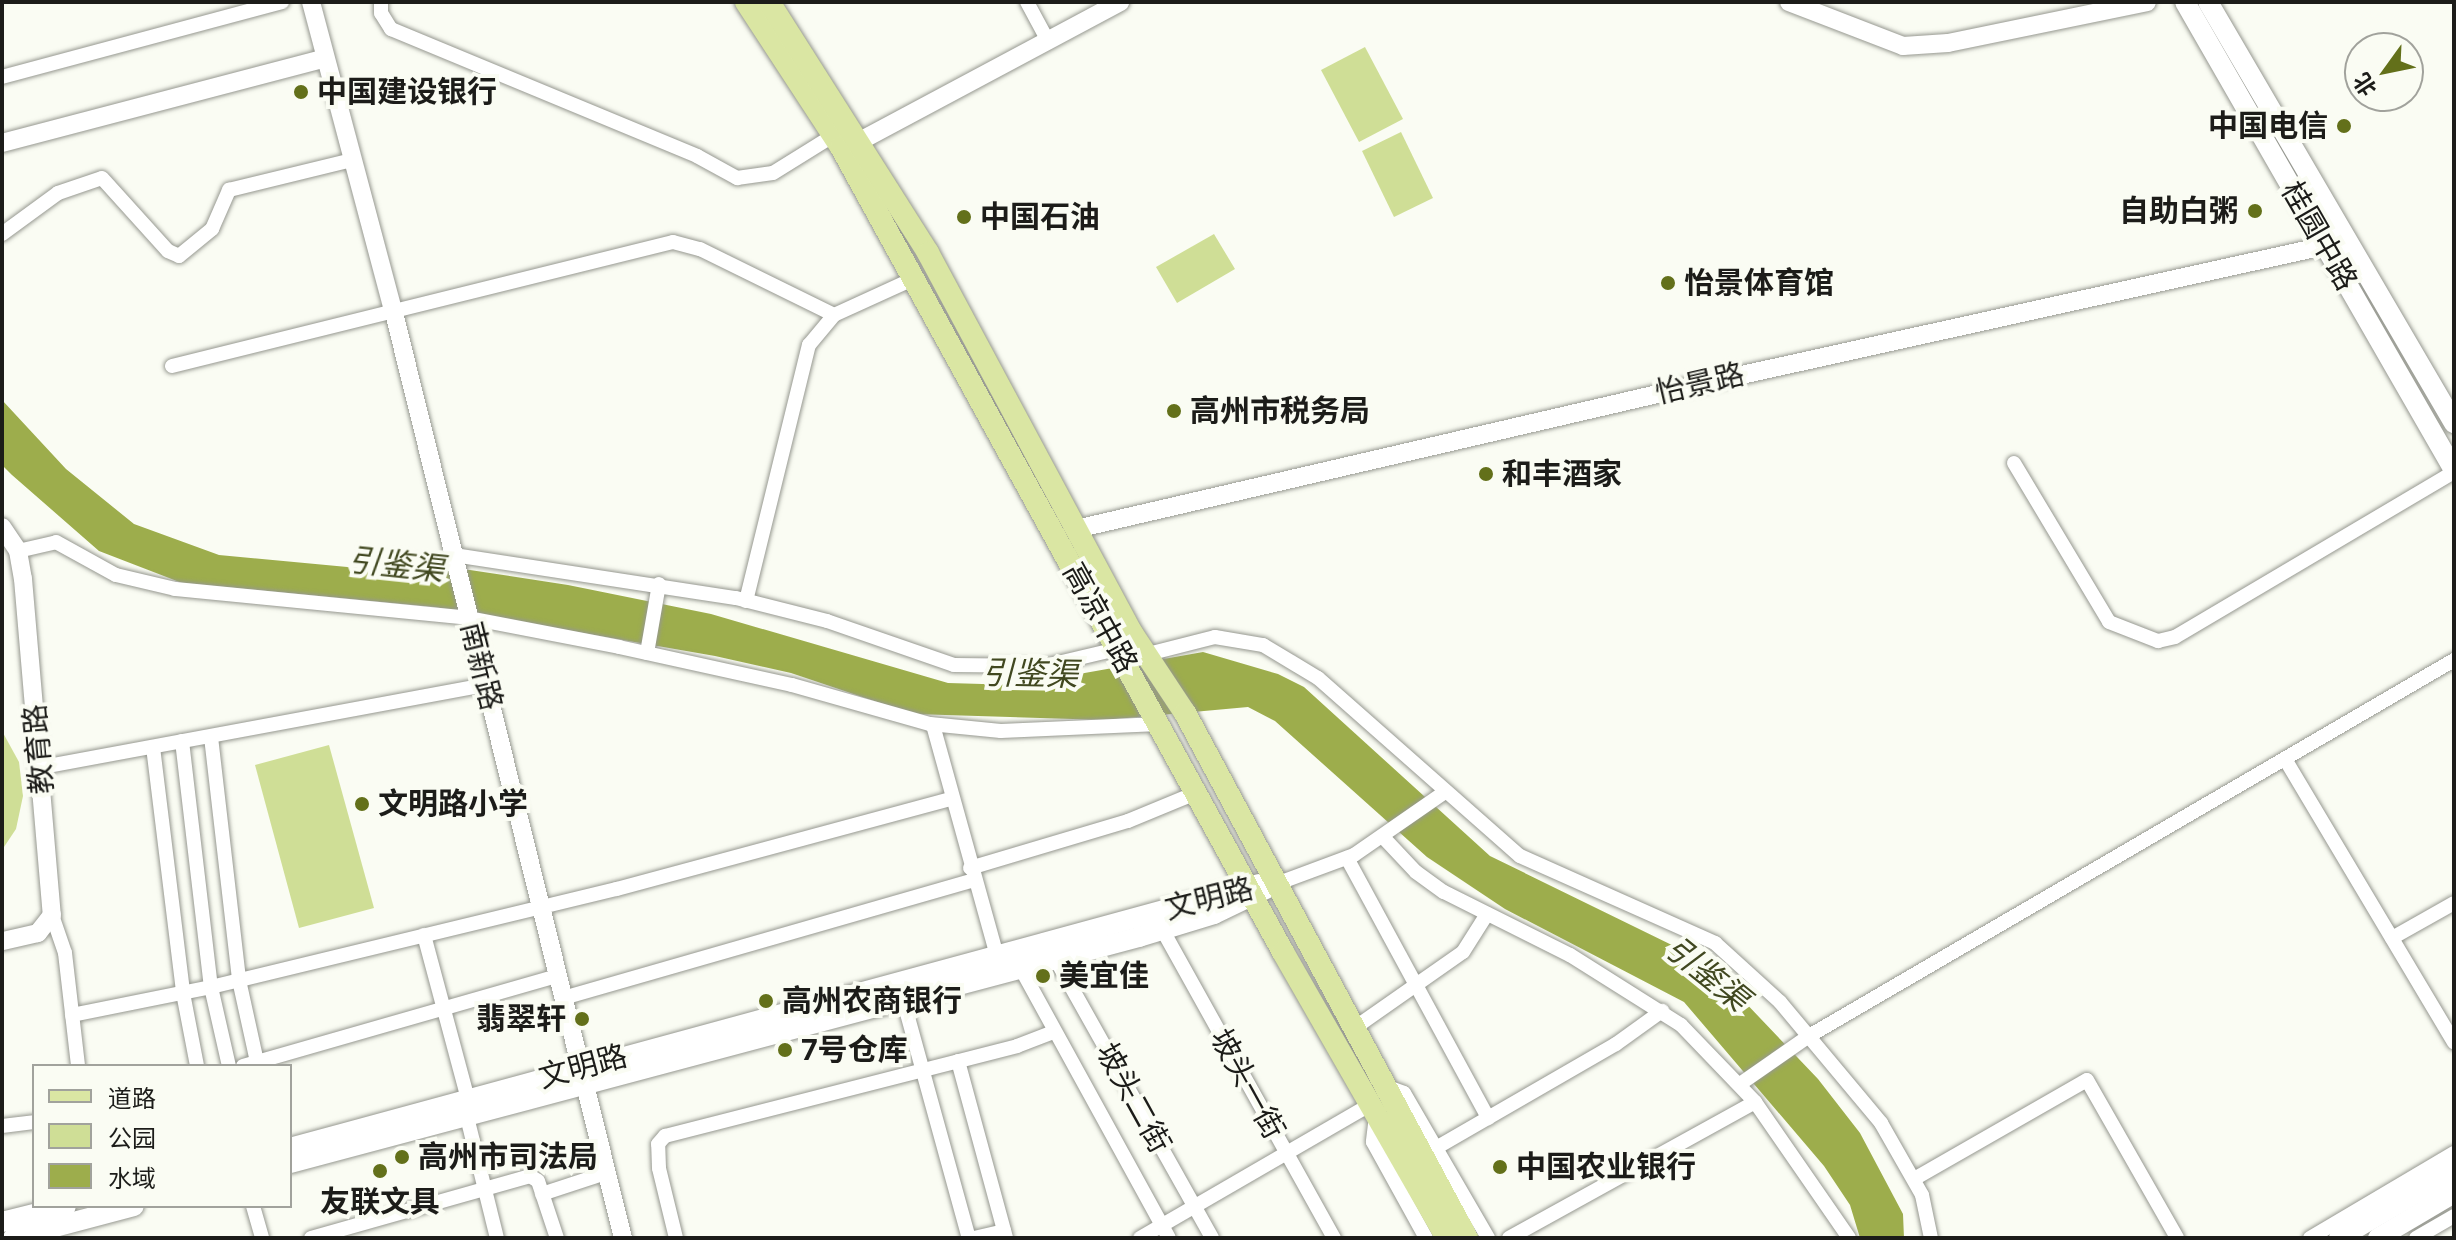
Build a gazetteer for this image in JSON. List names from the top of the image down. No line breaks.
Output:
{"streets":{"main road":["桂圆中路","高凉中路","文明路"],"street":["怡景路","南新路","教育路","坡头一街","坡头二街"]},"crossings":[["桂圆中路","怡景路"],["怡景路","高凉中路"],["高凉中路","文明路"],["南新路","文明路"],["文明路","坡头一街"],["文明路","坡头二街"]],"water":["引鉴渠"],"places":["中国建设银行","中国电信","自助白粥","中国石油","怡景体育馆","高州市税务局","和丰酒家","文明路小学","美宜佳","高州农商银行","翡翠轩","7号仓库","高州市司法局","中国农业银行","友联文具"],"legend":["道路","公园","水域"],"north":"bottom left"}
